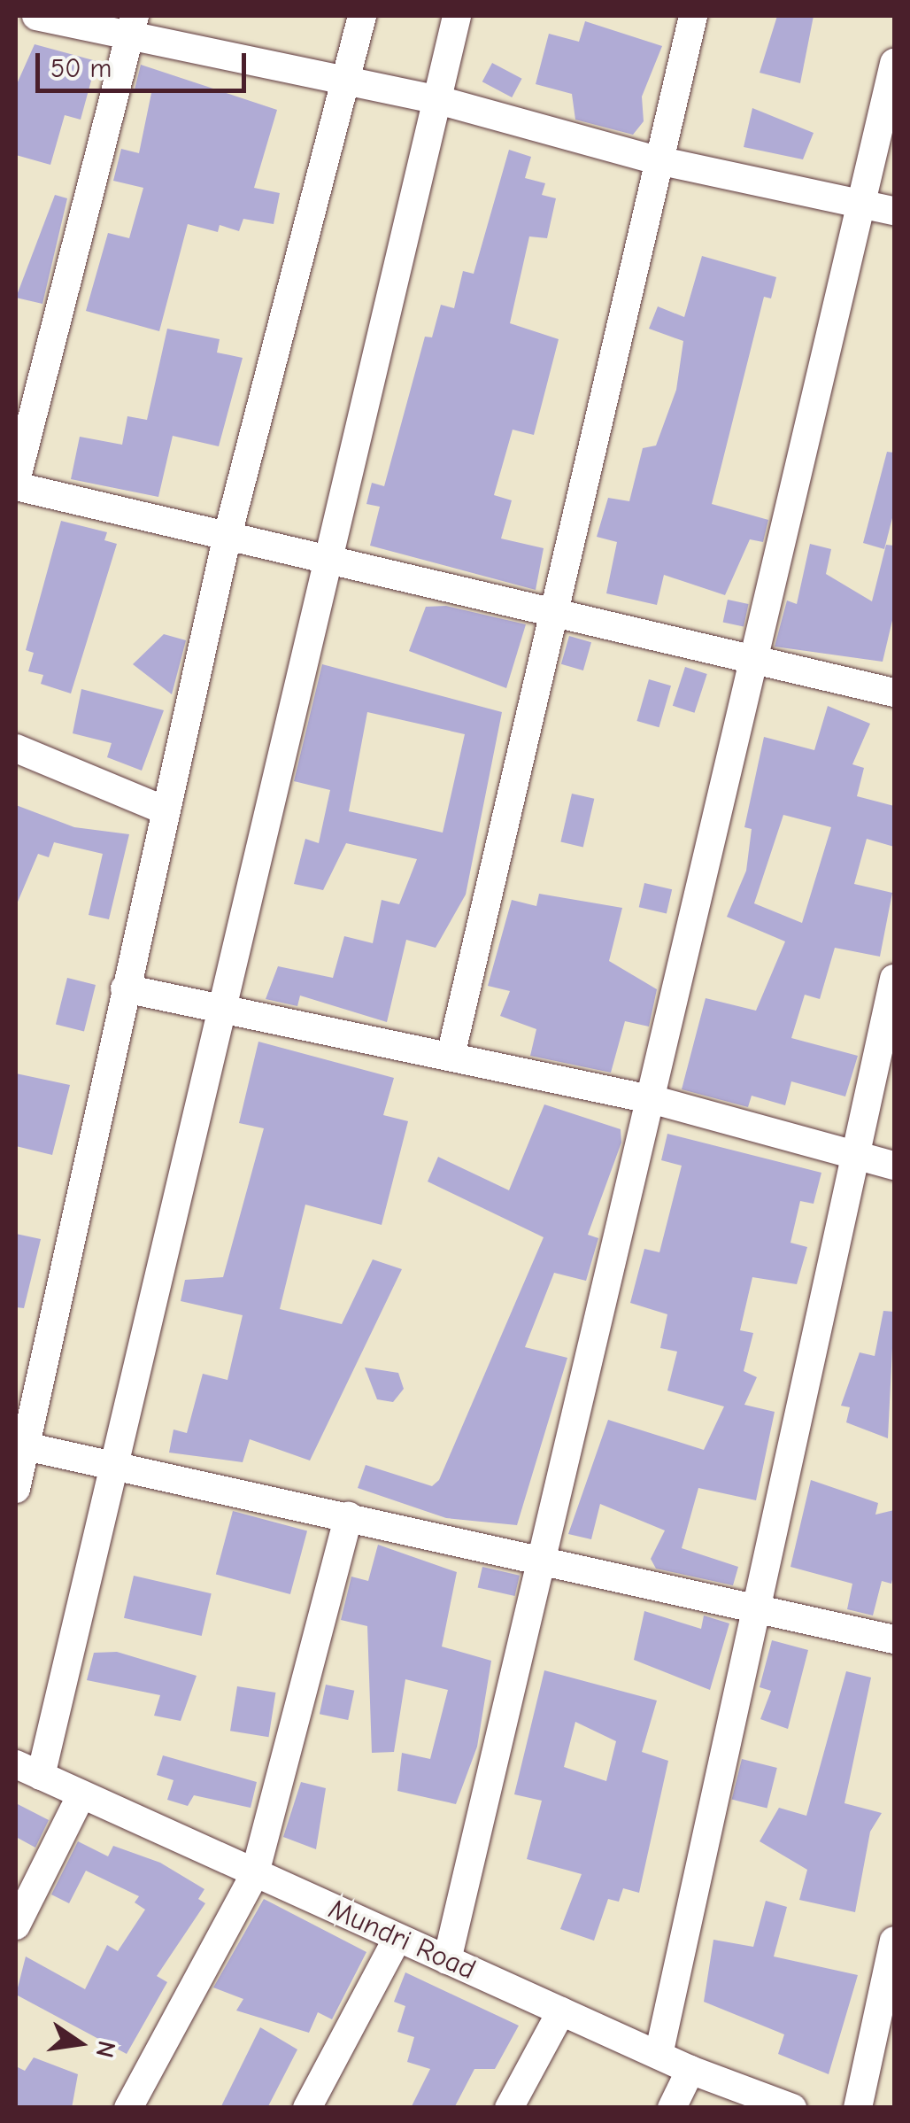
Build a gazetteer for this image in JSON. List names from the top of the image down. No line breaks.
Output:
{"streets":{"street":["Mundri Road"]},"scale_bar":"50 m","north":"right"}
